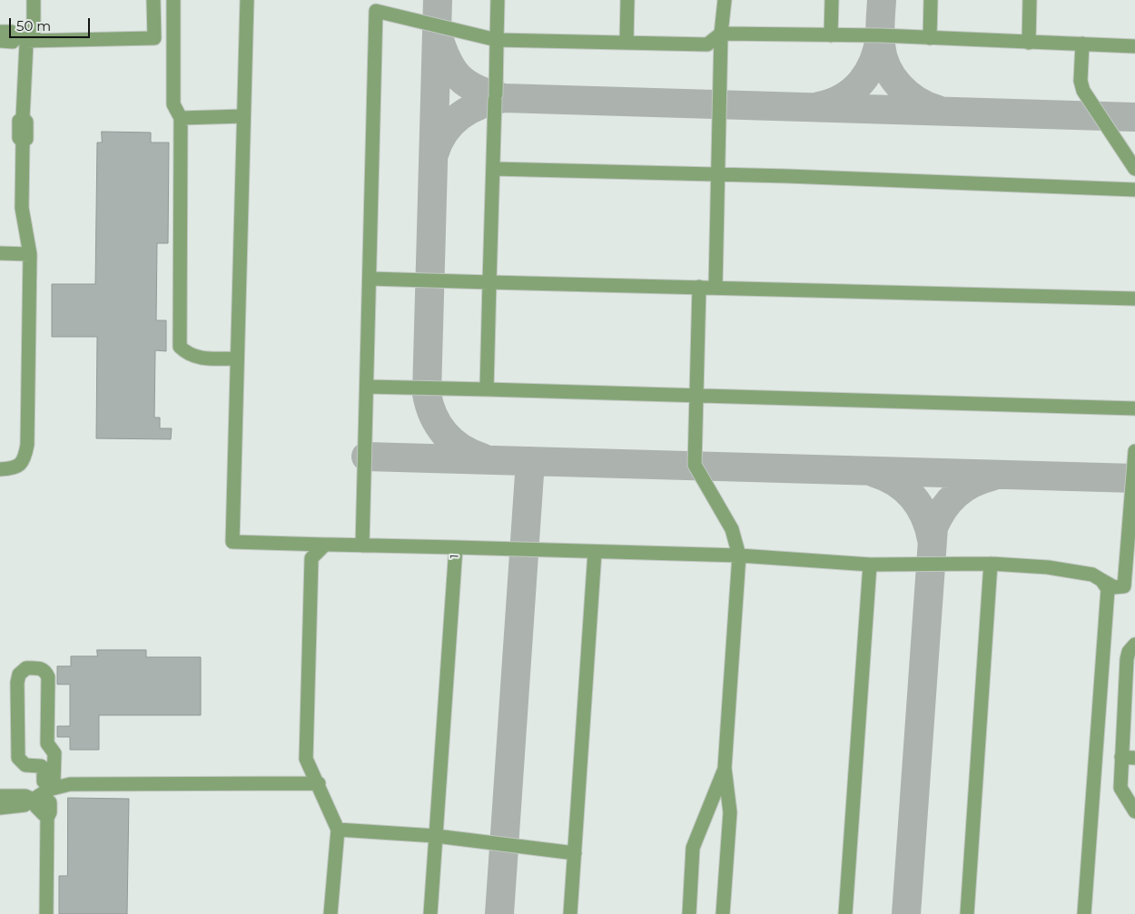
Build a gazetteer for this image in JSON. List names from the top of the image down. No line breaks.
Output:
{"streets":{"lane":["1"]},"scale_bar":"50 m"}
